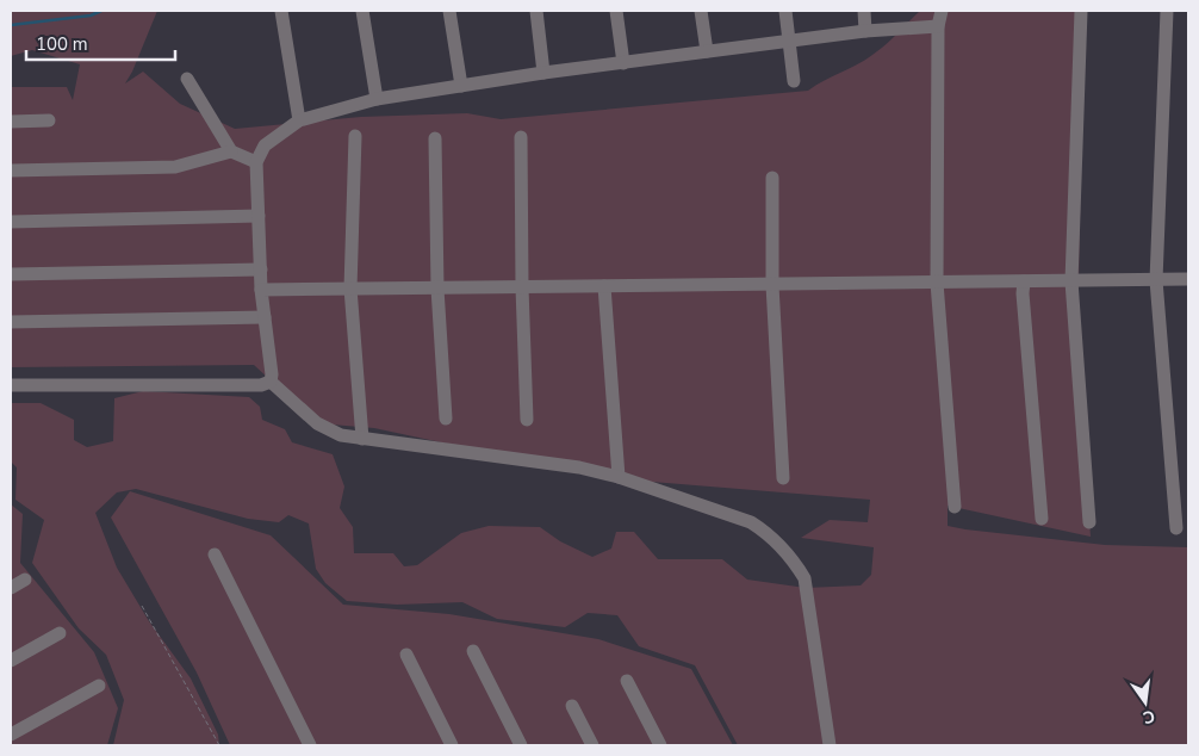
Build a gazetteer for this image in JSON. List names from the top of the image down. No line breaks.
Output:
{"scale_bar":"100 m","north":"bottom"}
